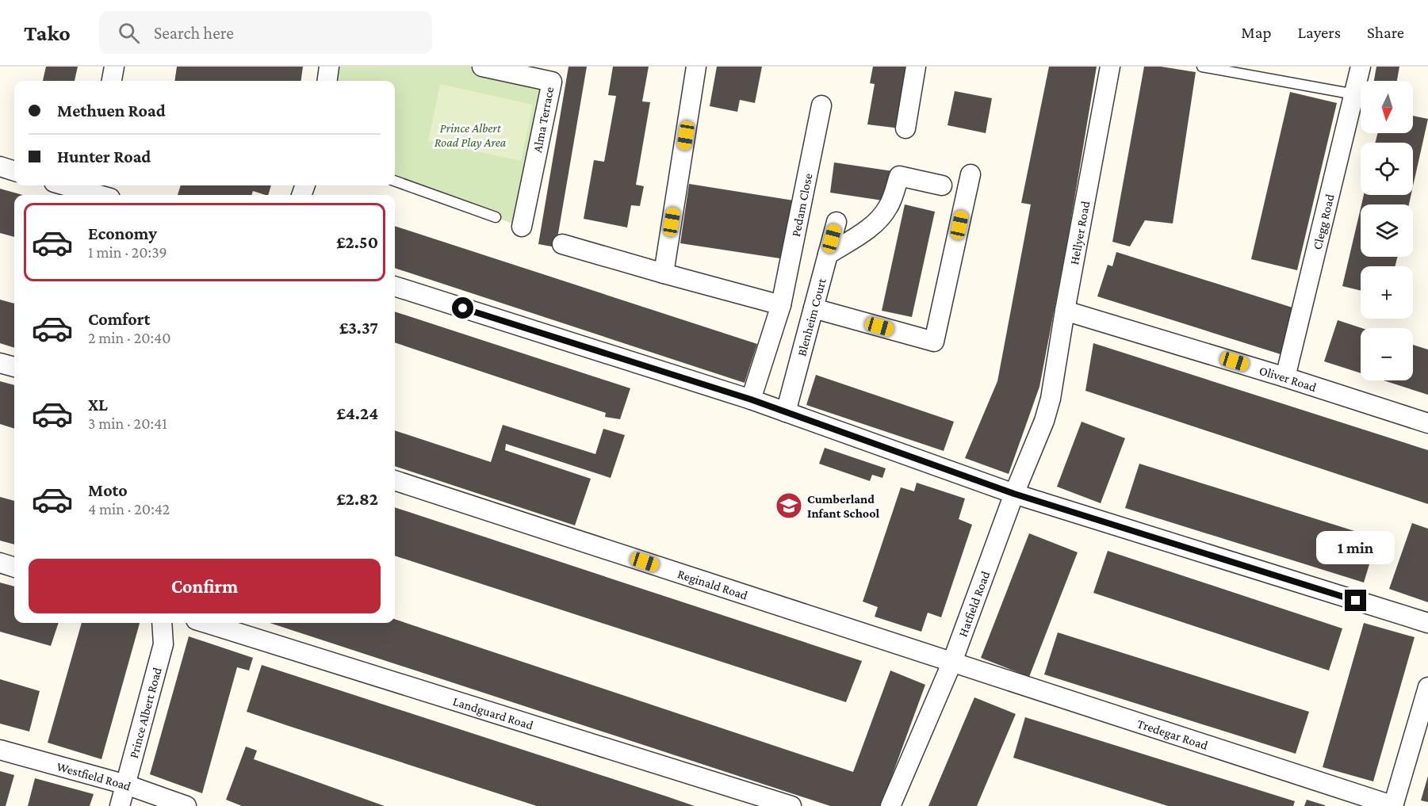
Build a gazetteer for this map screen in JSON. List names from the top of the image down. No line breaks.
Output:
{"streets":{"street":["Alma Terrace","Pedam Close","Clegg Road","Hellyer Road","Blenheim Court","Oliver Road","Reginald Road","Hatfield Road","Landguard Road","Prince Albert Road","Tredegar Road","Westfield Road"]},"crossings":[["Clegg Road","Oliver Road"],["Hellyer Road","Oliver Road"],["Hellyer Road","Hatfield Road"],["Reginald Road","Hatfield Road"],["Reginald Road","Tredegar Road"],["Hatfield Road","Tredegar Road"],["Prince Albert Road","Westfield Road"]],"parks":["Prince Albert Road Play Area"],"places":{"school or university":["Cumberland Infant School"]},"north":"bottom","page":{"header":"Tako","search":"Search here","nav":["Map","Layers","Share"],"map_buttons":["+","−"],"banner":["Methuen Road","Hunter Road"],"list":[{"name":"Economy","note":"1 min · 20:39","value":"£2.50"},{"name":"Comfort","note":"2 min · 20:40","value":"£3.37"},{"name":"XL","note":"3 min · 20:41","value":"£4.24"},{"name":"Moto","note":"4 min · 20:42","value":"£2.82"}],"bubble":"1 min","buttons":"Confirm"}}
